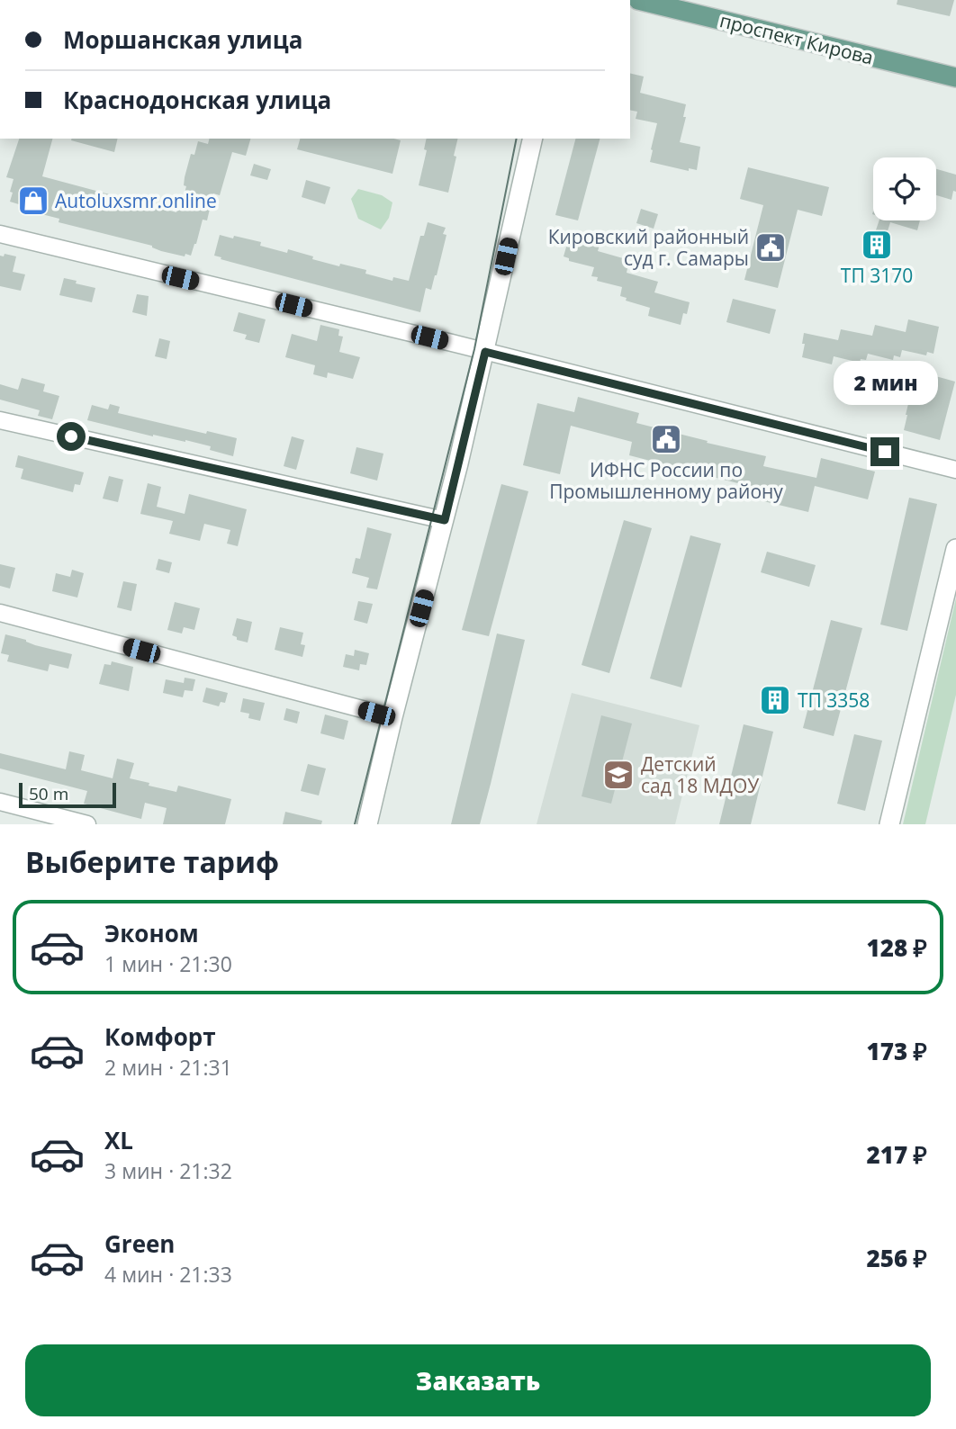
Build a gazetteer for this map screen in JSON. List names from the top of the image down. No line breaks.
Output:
{"streets":{"main road":["проспект Кирова"]},"places":{"shop":["Autoluxsmr.online"],"building":["ТП 3170","ТП 3358"],"public building":["Кировский районный суд г. Самары","ИФНС России по Промышленному району"],"school or university":["Детский сад 18 МДОУ"]},"scale_bar":"50 m","page":{"banner":["Моршанская улица","Краснодонская улица"],"bubble":"2 мин","scale":"50 m","heading":"Выберите тариф","list":[{"name":"Эконом","note":"1 мин · 21:30","value":"128 ₽"},{"name":"Комфорт","note":"2 мин · 21:31","value":"173 ₽"},{"name":"XL","note":"3 мин · 21:32","value":"217 ₽"},{"name":"Green","note":"4 мин · 21:33","value":"256 ₽"}],"buttons":"Заказать"}}
